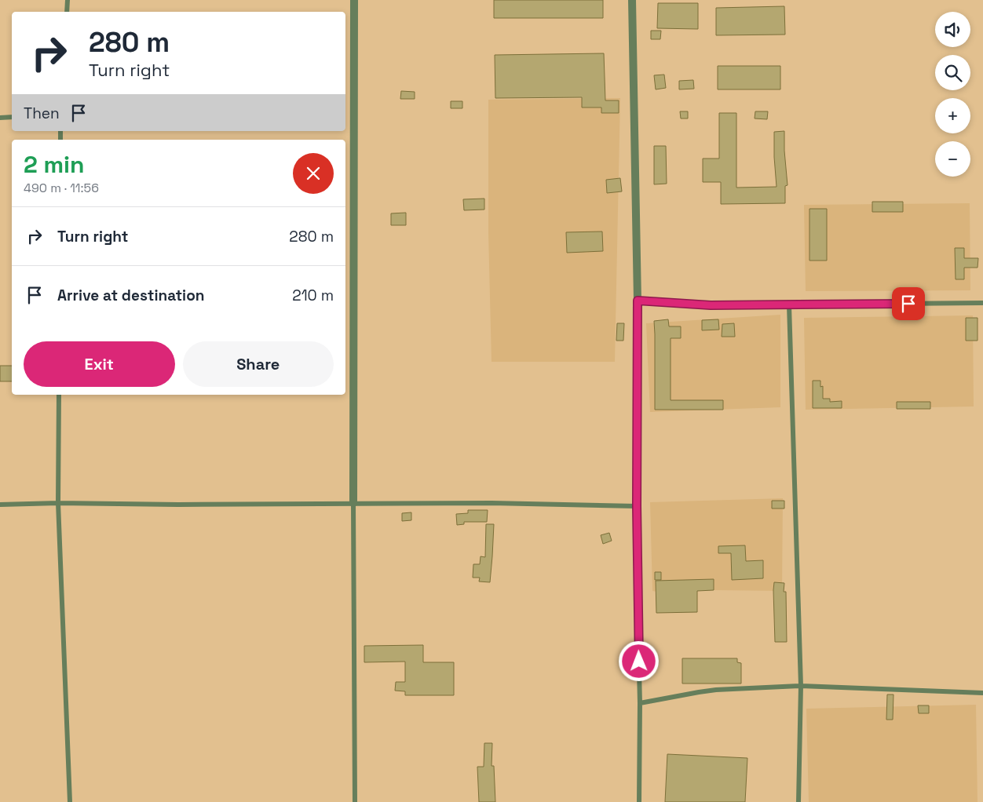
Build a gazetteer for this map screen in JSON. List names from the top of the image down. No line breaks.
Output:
{"page":{"map_buttons":["+","−"],"turn":["280 m","Turn right"],"then":"Then","heading":["2 min","490 m · 11:56"],"list":[{"name":"Turn right","value":"280 m"},{"name":"Arrive at destination","value":"210 m"}],"buttons":["Exit","Share"]}}
